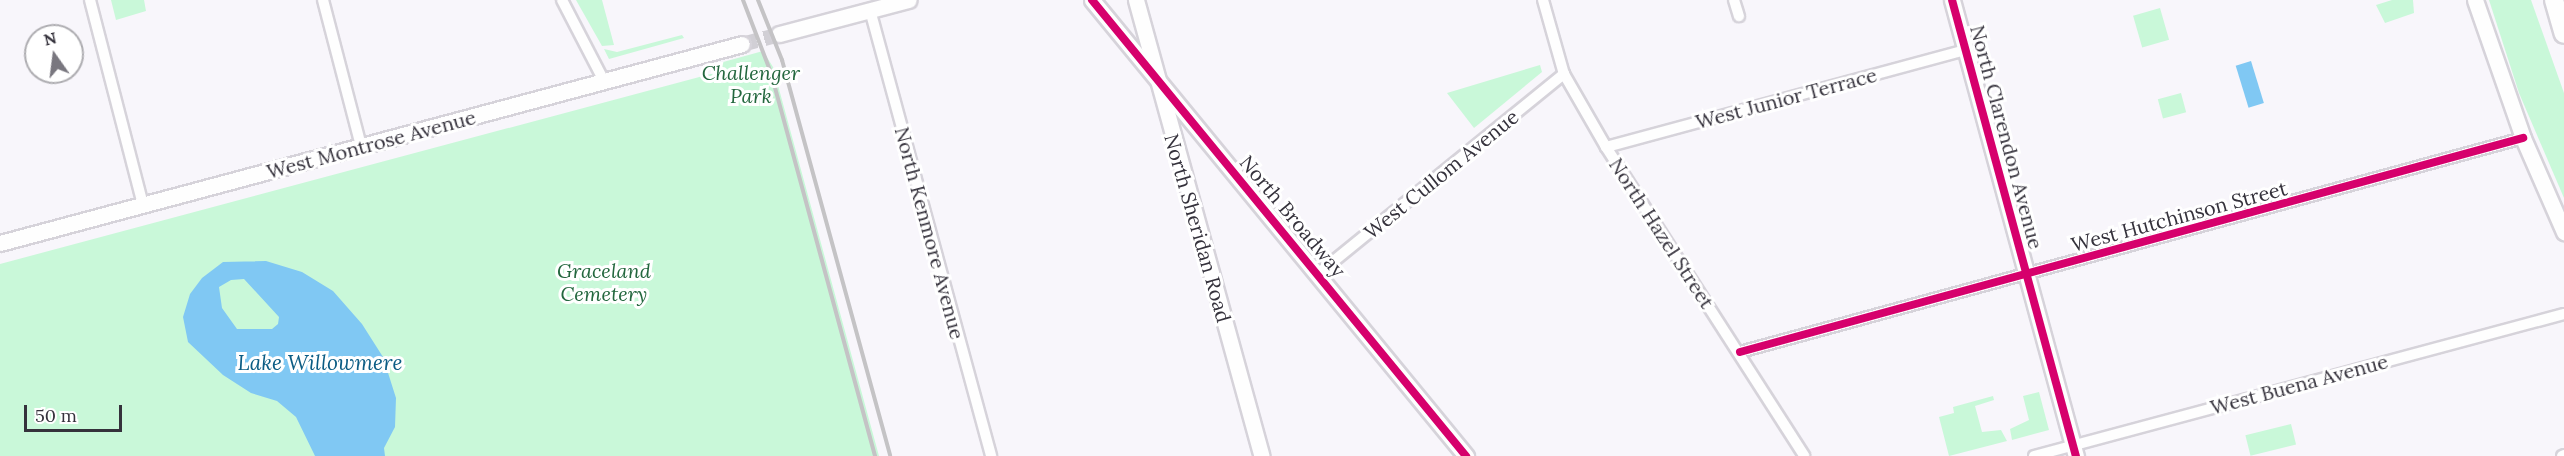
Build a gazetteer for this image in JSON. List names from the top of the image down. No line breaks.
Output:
{"streets":{"main road":["North Clarendon Avenue","West Montrose Avenue","North Broadway","North Sheridan Road"],"street":["West Junior Terrace","West Cullom Avenue","West Hutchinson Street","North Kenmore Avenue","North Hazel Street","West Buena Avenue"]},"crossings":[["West Junior Terrace","North Clarendon Avenue"],["West Junior Terrace","North Hazel Street"],["North Clarendon Avenue","West Hutchinson Street"],["North Clarendon Avenue","West Buena Avenue"],["West Cullom Avenue","North Broadway"],["West Cullom Avenue","North Hazel Street"],["North Broadway","North Sheridan Road"],["West Hutchinson Street","North Hazel Street"]],"water":["Lake Willowmere"],"parks":["Challenger Park","Graceland Cemetery"],"scale_bar":"50 m","north":"top"}
